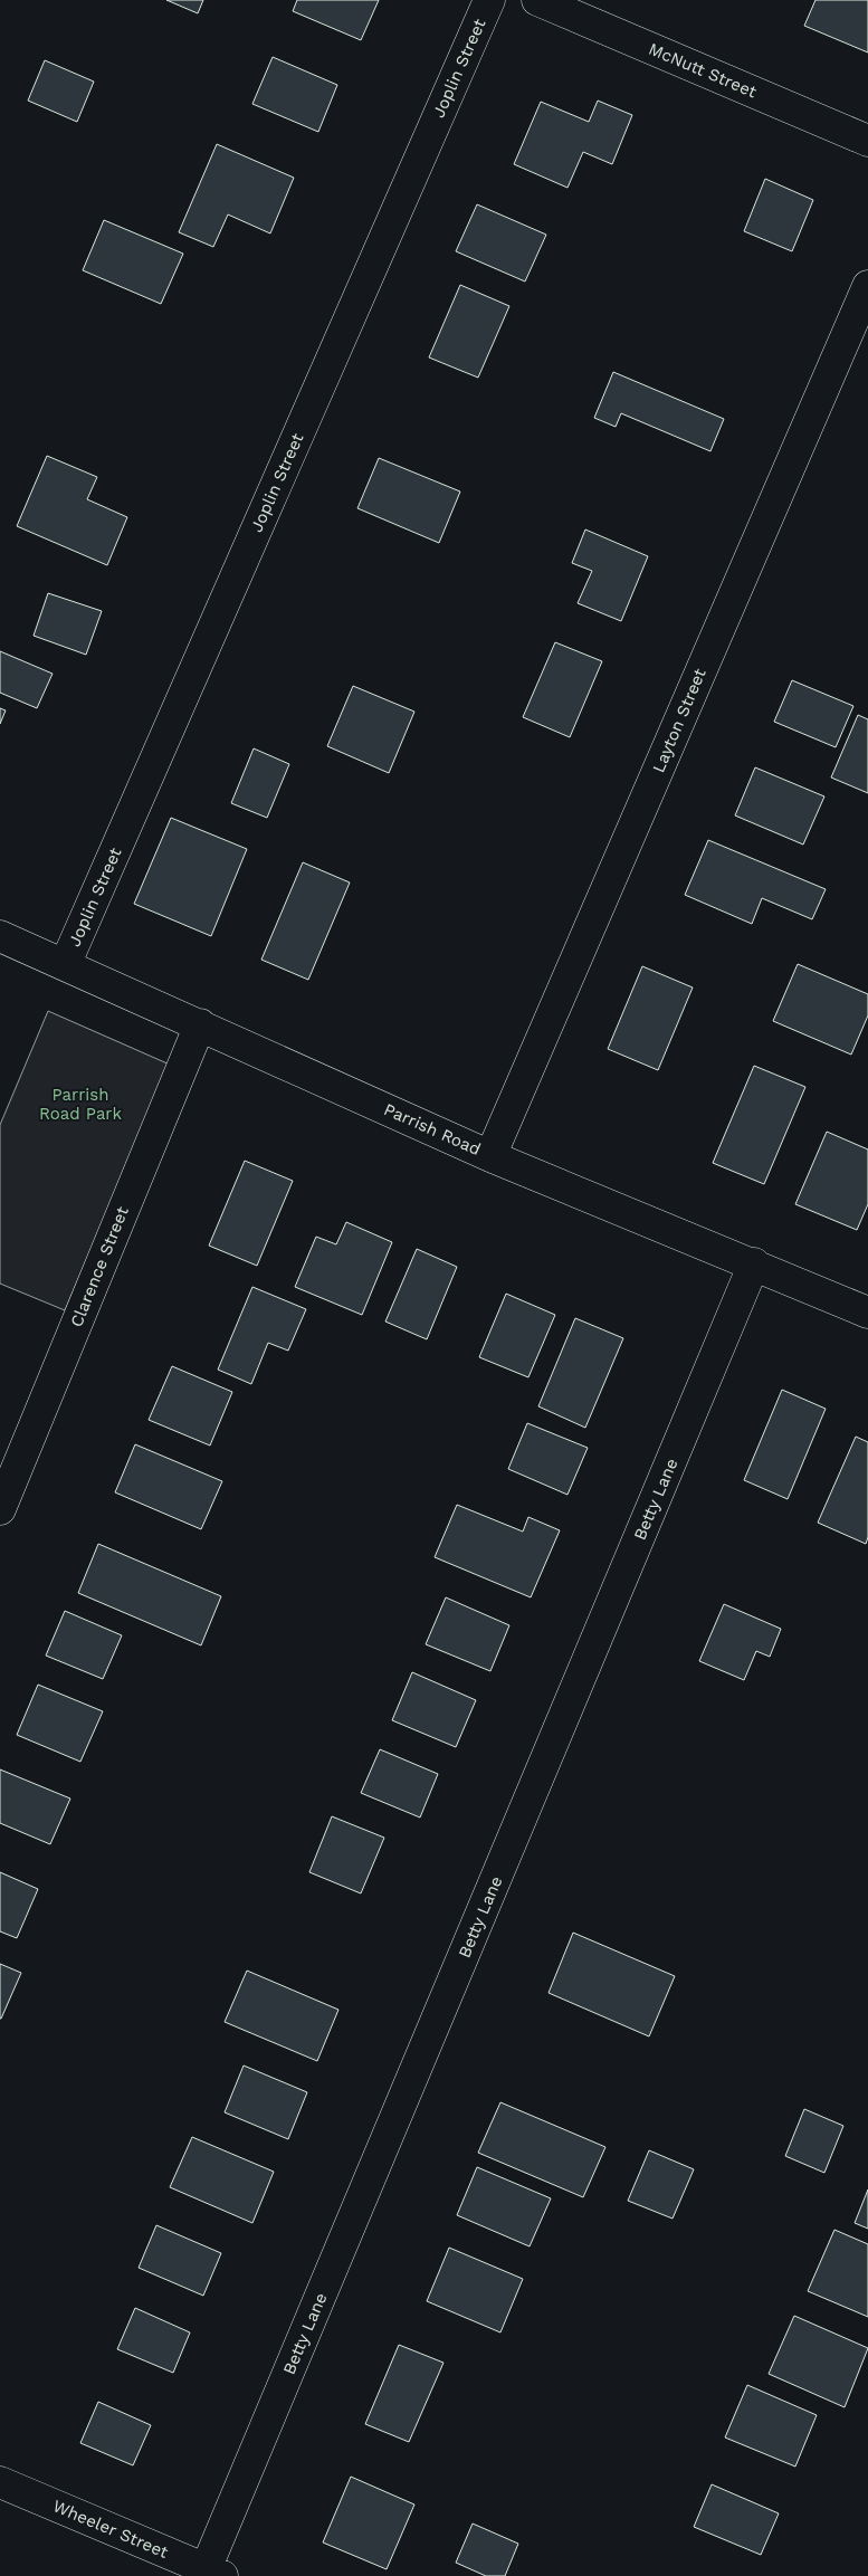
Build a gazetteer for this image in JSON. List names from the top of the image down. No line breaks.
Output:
{"streets":{"street":["Joplin Street","McNutt Street","Layton Street","Parrish Road","Clarence Street","Betty Lane","Wheeler Street"]},"crossings":[["Joplin Street","Parrish Road"],["Layton Street","Parrish Road"],["Parrish Road","Clarence Street"],["Parrish Road","Betty Lane"],["Betty Lane","Wheeler Street"]],"parks":["Parrish Road Park"]}
